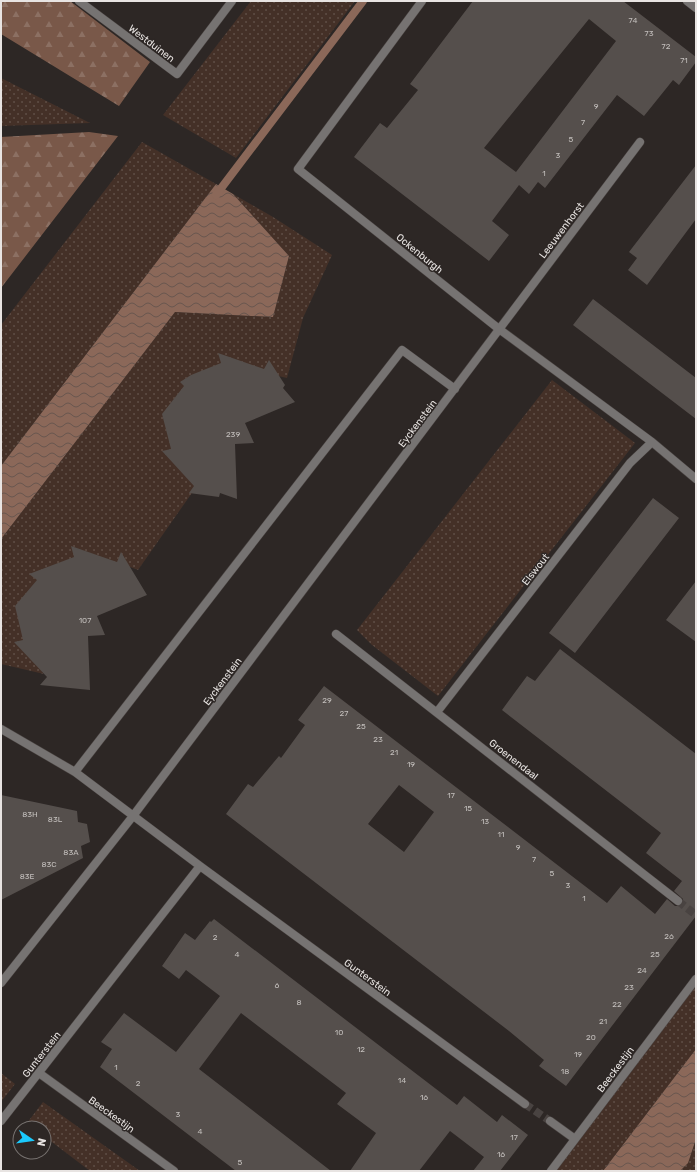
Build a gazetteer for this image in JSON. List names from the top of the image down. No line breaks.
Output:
{"streets":{"street":["Westduinen","Leeuwenhorst","Ockenburgh","Eyckenstein","Elswout","Groenendaal","Gunterstein","Beeckestijn"]},"crossings":[["Leeuwenhorst","Ockenburgh"],["Leeuwenhorst","Eyckenstein"],["Ockenburgh","Eyckenstein"],["Ockenburgh","Elswout"],["Eyckenstein","Gunterstein"],["Elswout","Groenendaal"],["Gunterstein","Beeckestijn"]],"house_numbers":["74","73","72","71","9","7","5","3","1","239","107","29","27","25","23","21","19","17","15","83H","83L","13","11","9","83A","7","83C","5","83E","3","1","26","2","4","25","24","6","23","8","22","21","10","20","12","19","1","18","14","2","16","3","4","17","16","5"],"north":"right"}
